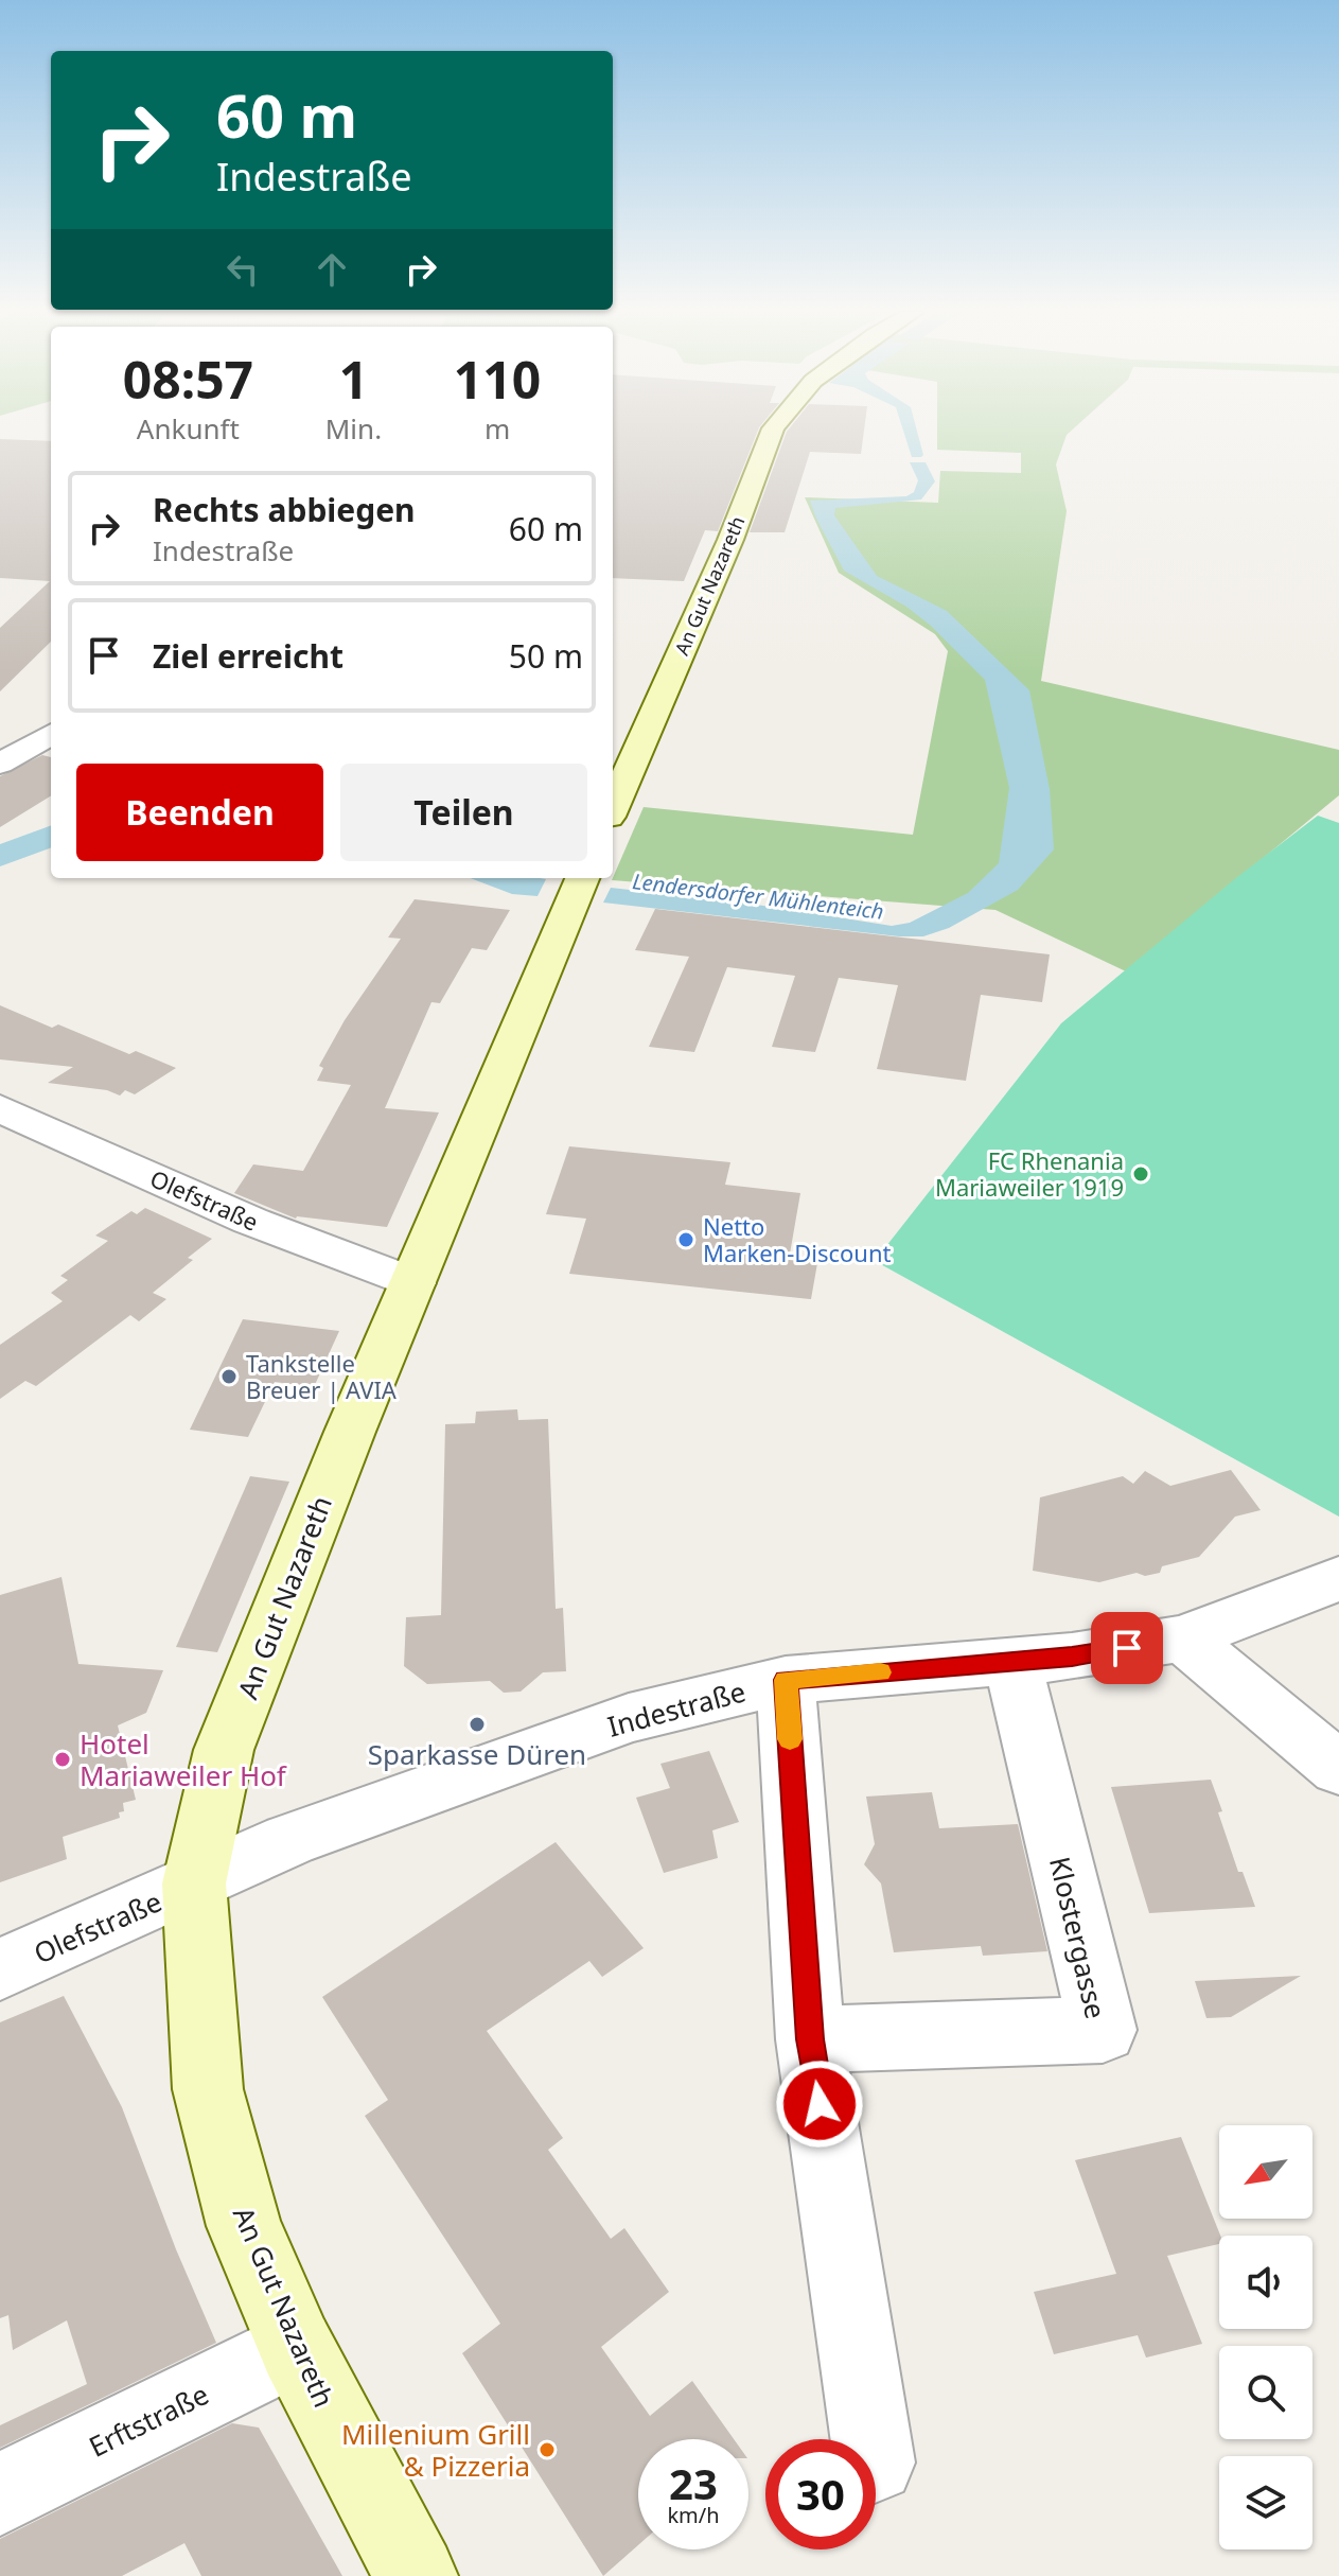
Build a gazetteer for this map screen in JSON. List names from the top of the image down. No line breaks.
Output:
{"streets":{"main road":["An Gut Nazareth"],"street":["Olefstraße","Indestraße","Klostergasse","Erftstraße"]},"crossings":[["An Gut Nazareth","Olefstraße"],["An Gut Nazareth","Indestraße"],["An Gut Nazareth","Erftstraße"],["Olefstraße","Indestraße"],["Indestraße","Klostergasse"]],"water":["Lendersdorfer Mühlenteich"],"places":["FC Rhenania Mariaweiler 1919","Netto Marken-Discount","Tankstelle Breuer | AVIA","Sparkasse Düren","Hotel Mariaweiler Hof","Millenium Grill & Pizzeria"],"north":"bottom left","page":{"turn":["60 m","Indestraße"],"eta":["08:57","Ankunft","1","Min.","110","m"],"list":[{"name":"Rechts abbiegen","note":"Indestraße","value":"60 m"},{"name":"Ziel erreicht","value":"50 m"}],"buttons":["Beenden","Teilen"],"speed":"23 km/h","limit":"30"}}
